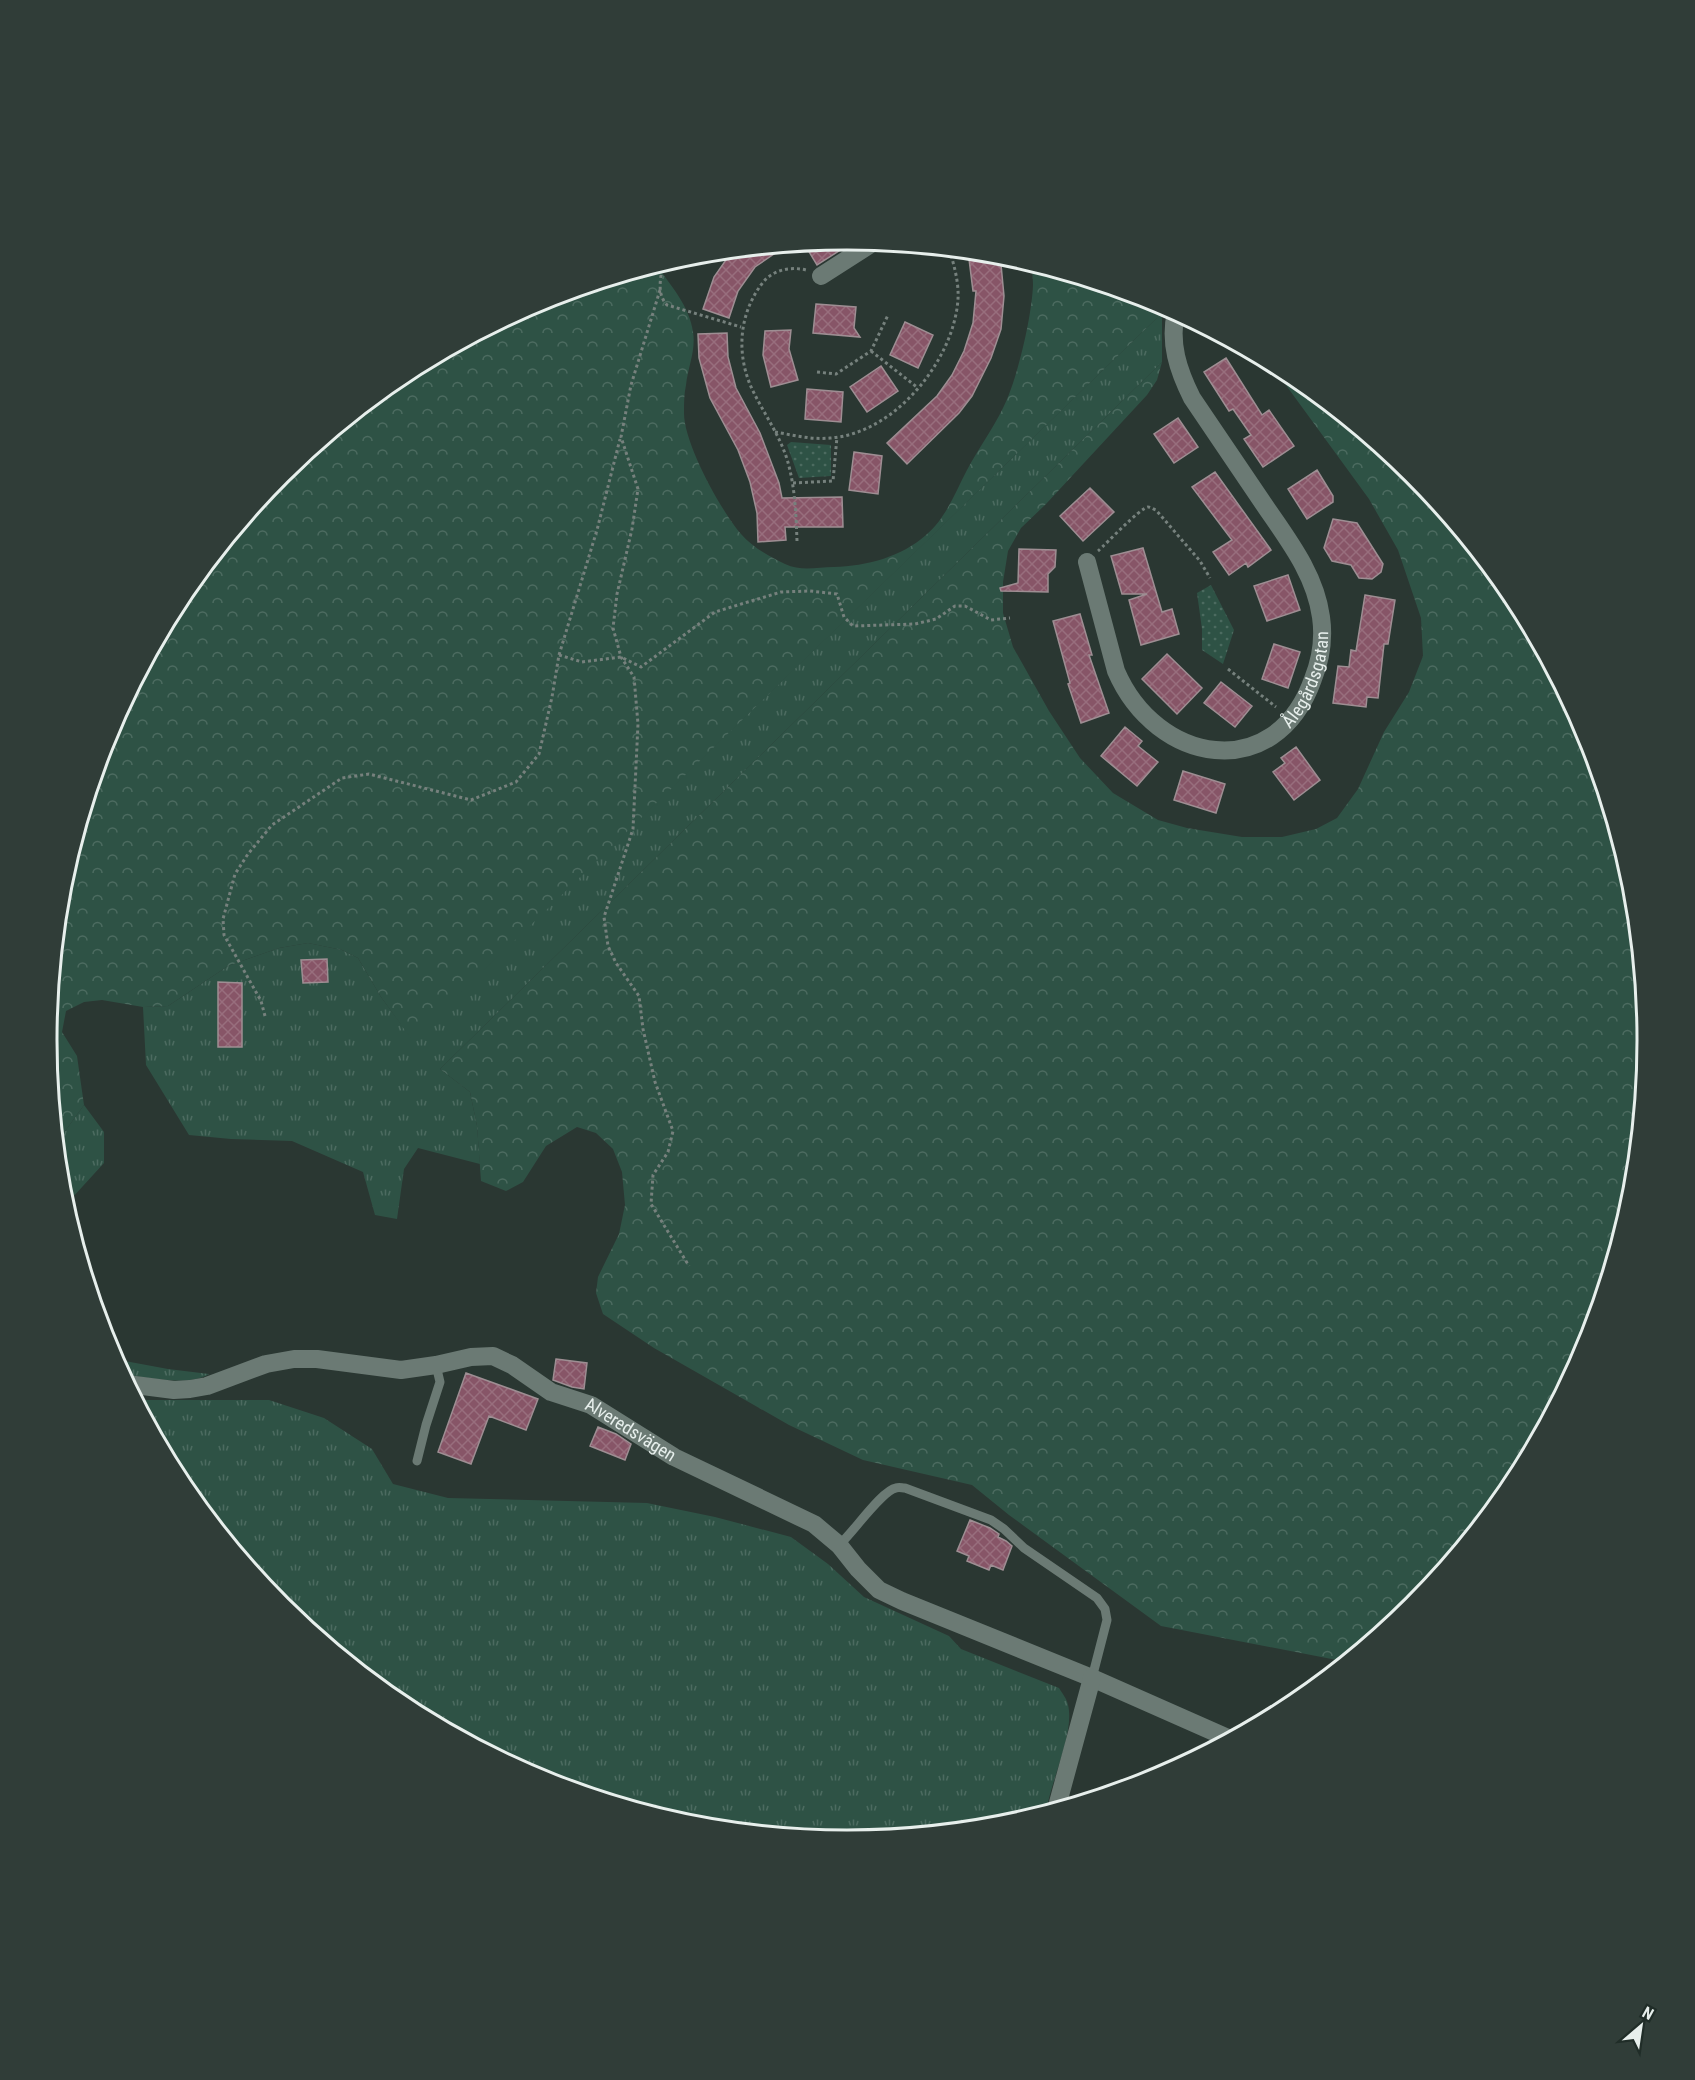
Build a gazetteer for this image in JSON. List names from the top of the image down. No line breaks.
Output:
{"streets":{"street":["Ålegårdsgatan","Alveredsvägen"]},"north":"top right"}
